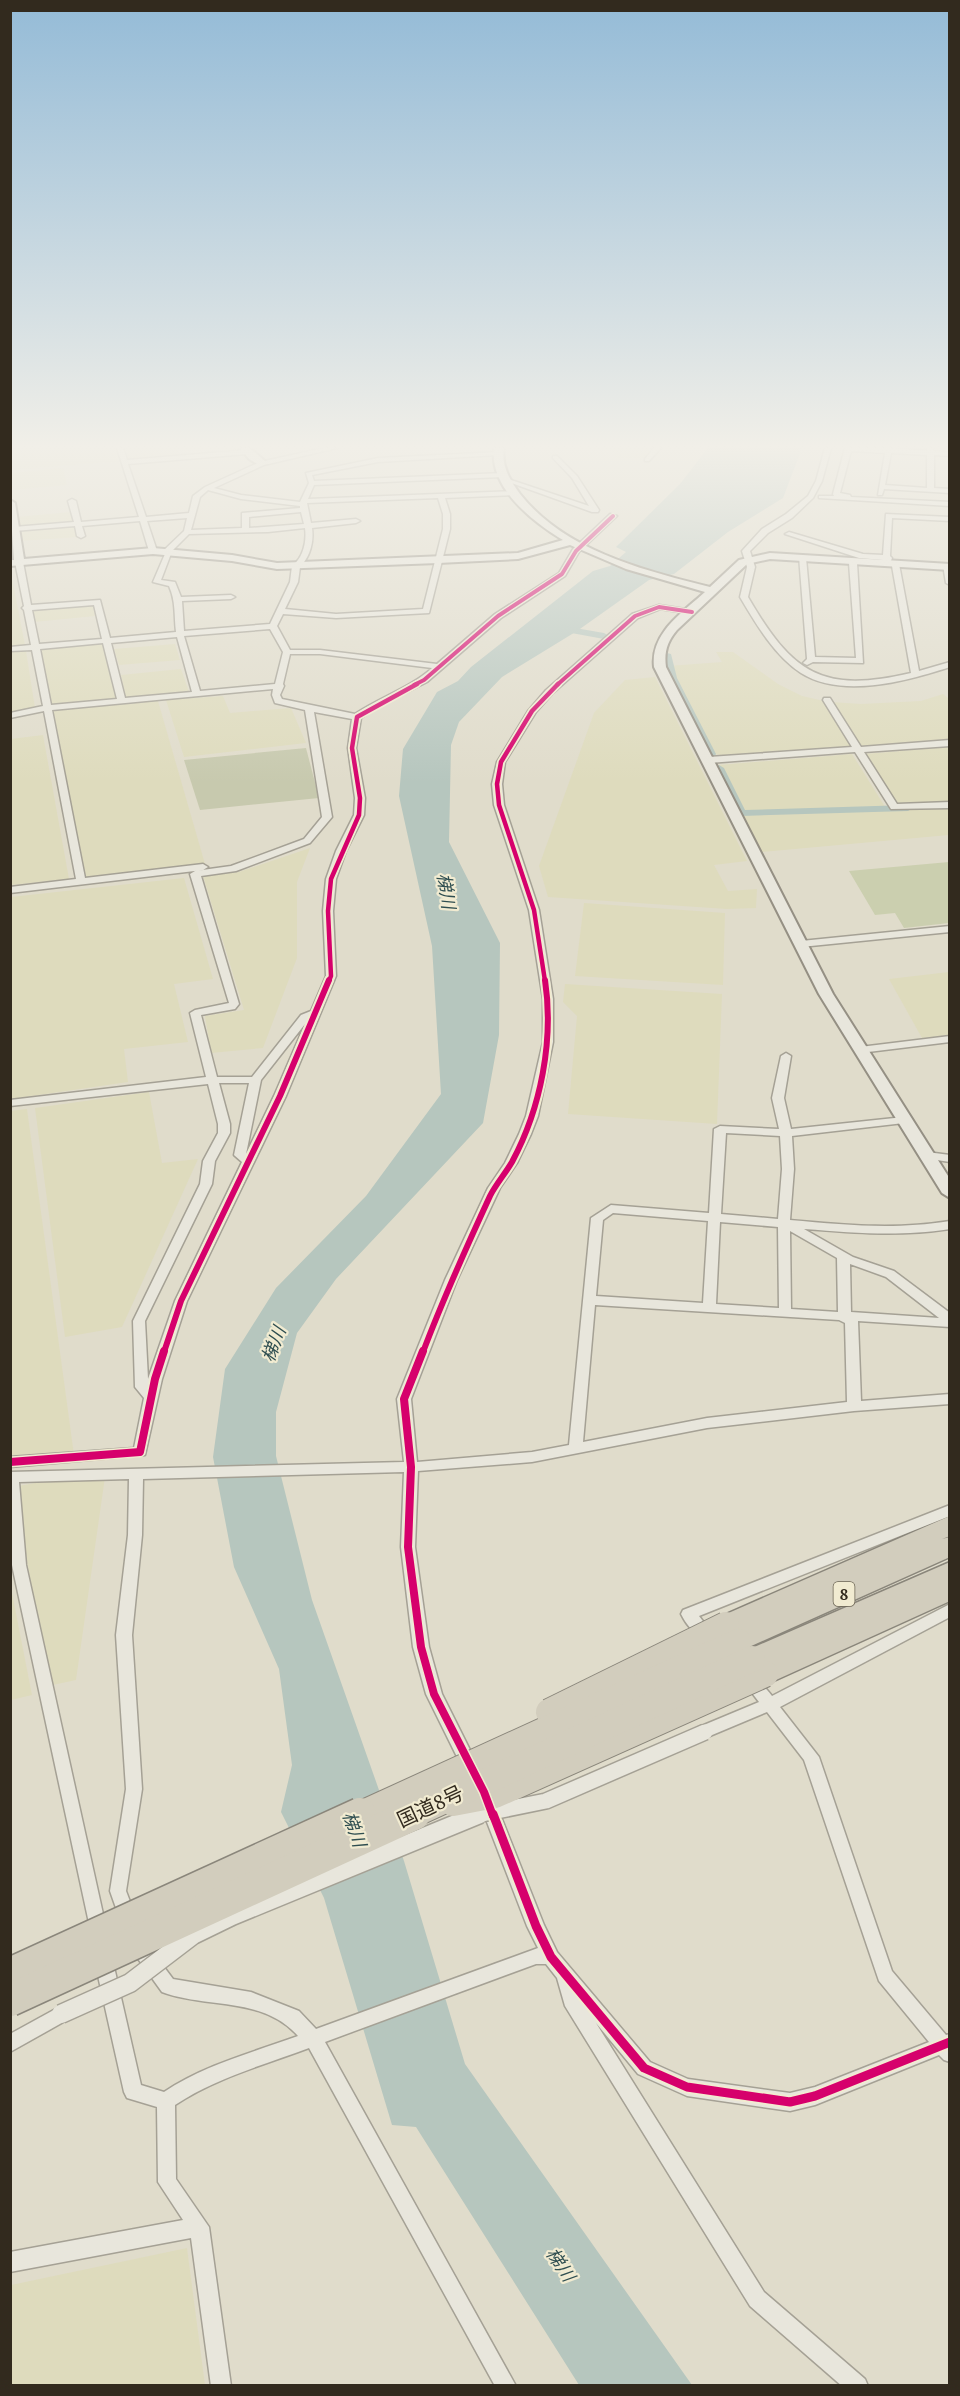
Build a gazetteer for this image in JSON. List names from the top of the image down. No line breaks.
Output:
{"streets":{"highway":["8","国道8号"]},"water":["梯川"]}
